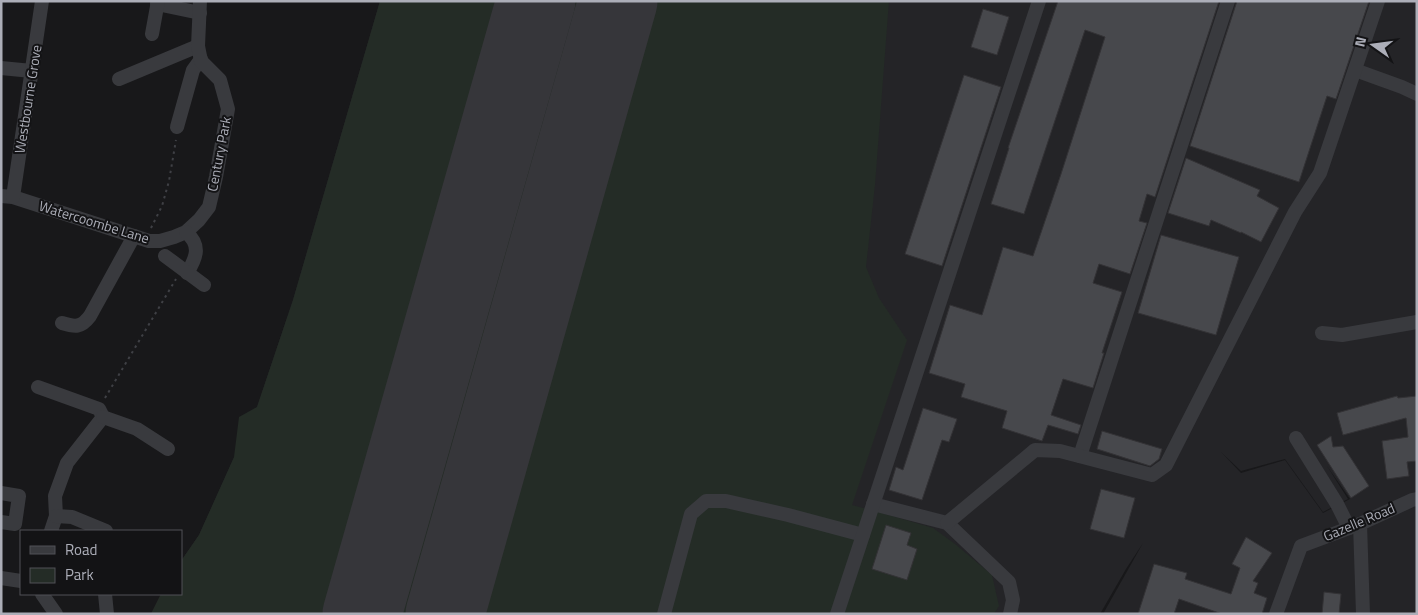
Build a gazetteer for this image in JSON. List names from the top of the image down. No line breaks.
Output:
{"streets":{"street":["Westbourne Grove","Century Park","Watercoombe Lane","Gazelle Road"]},"crossings":[["Westbourne Grove","Watercoombe Lane"],["Century Park","Watercoombe Lane"]],"legend":["Road","Park"],"north":"left"}
